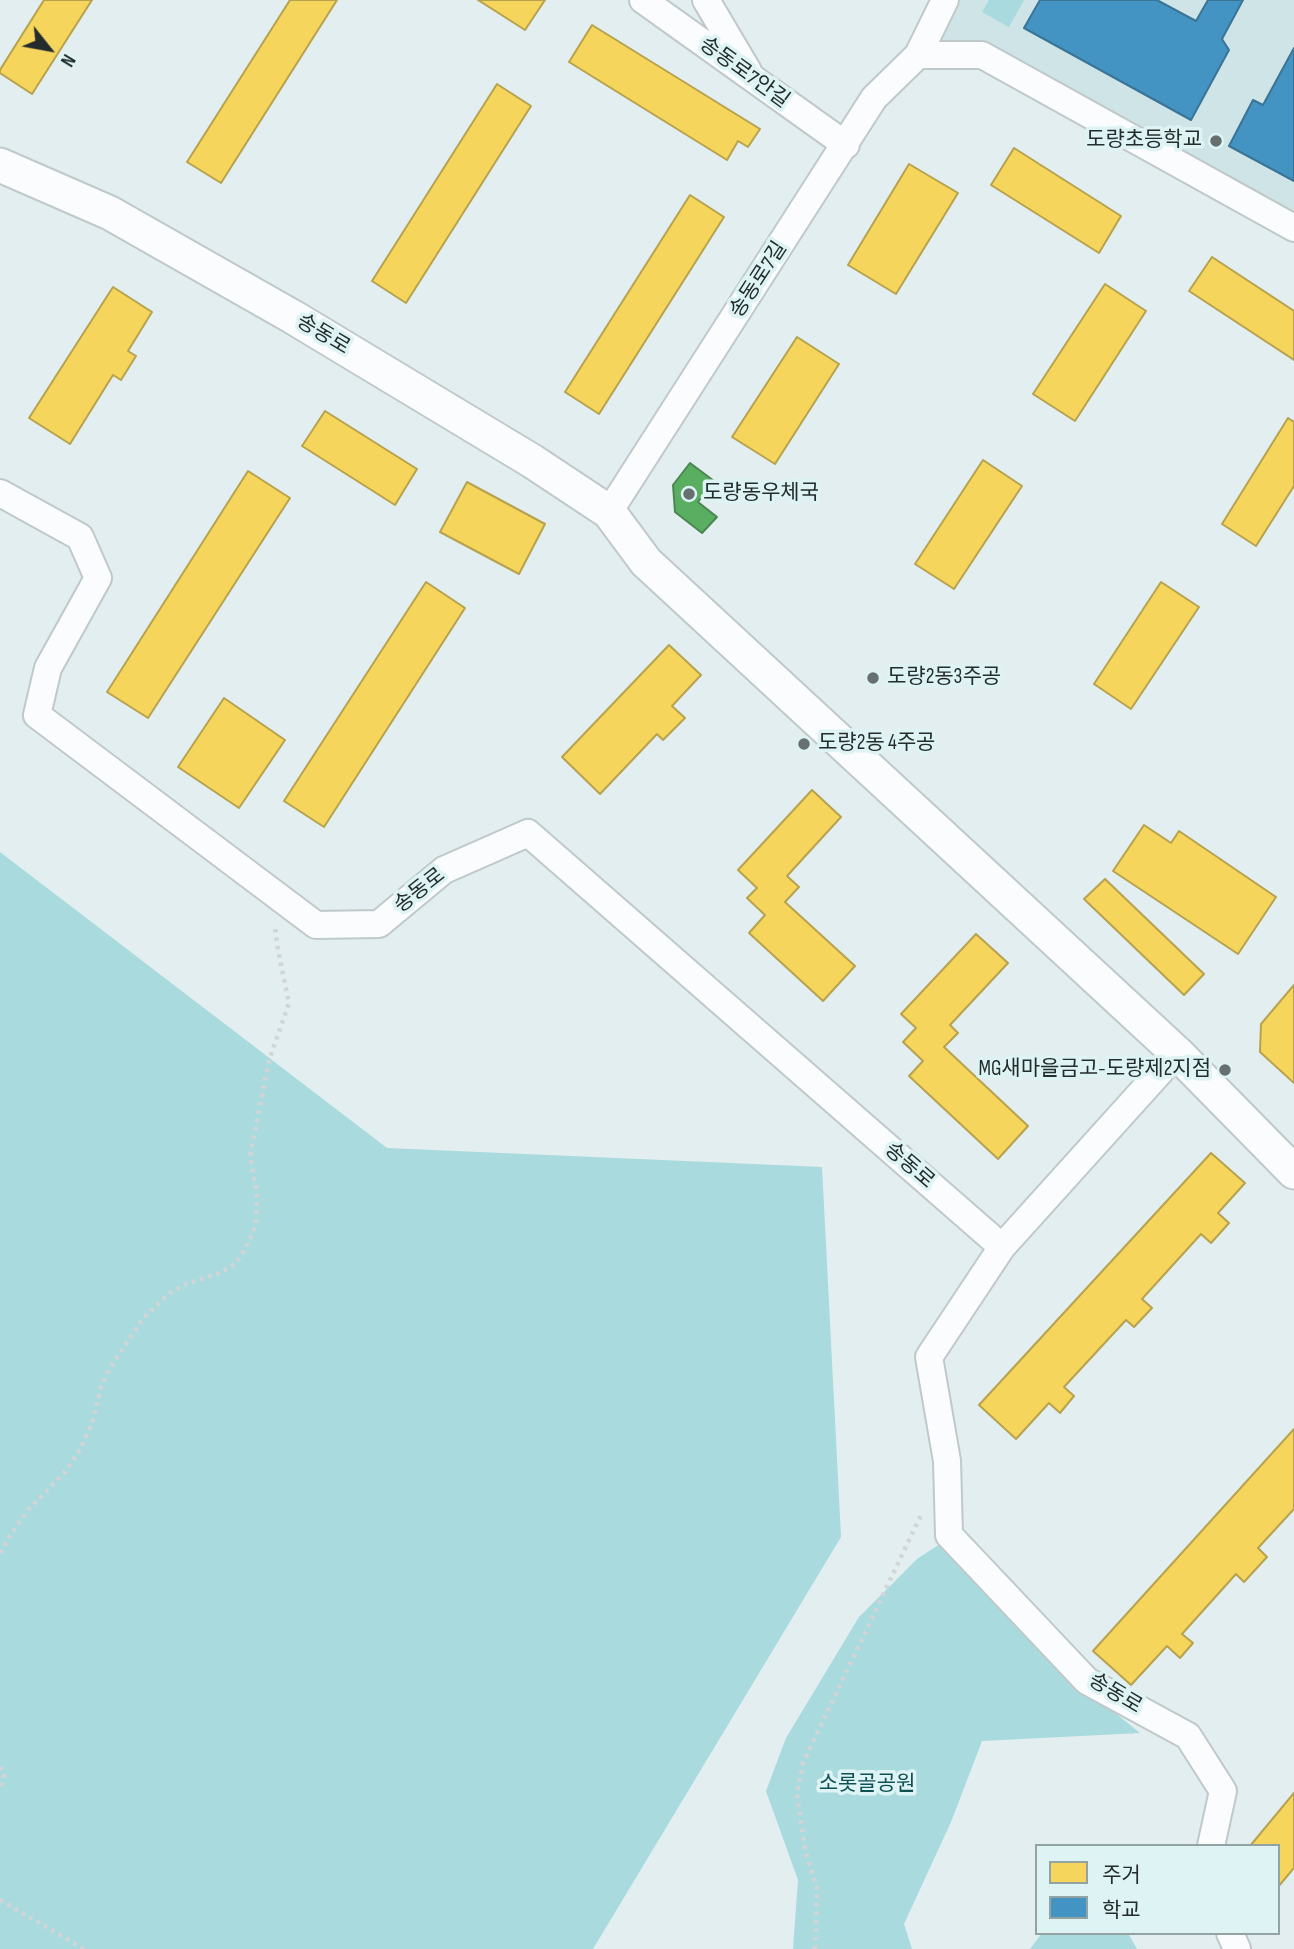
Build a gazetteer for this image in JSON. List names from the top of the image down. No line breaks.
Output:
{"streets":{"street":["송동로7안길","송동로7길","송동로"]},"crossings":[["송동로7안길","송동로7길"],["송동로7길","송동로"]],"parks":["소롯골공원"],"places":["도량초등학교","도량동우체국","도량2동3주공","도량2동 4주공","MG새마을금고-도량제2지점"],"legend":["주거","학교"],"north":"bottom right"}
